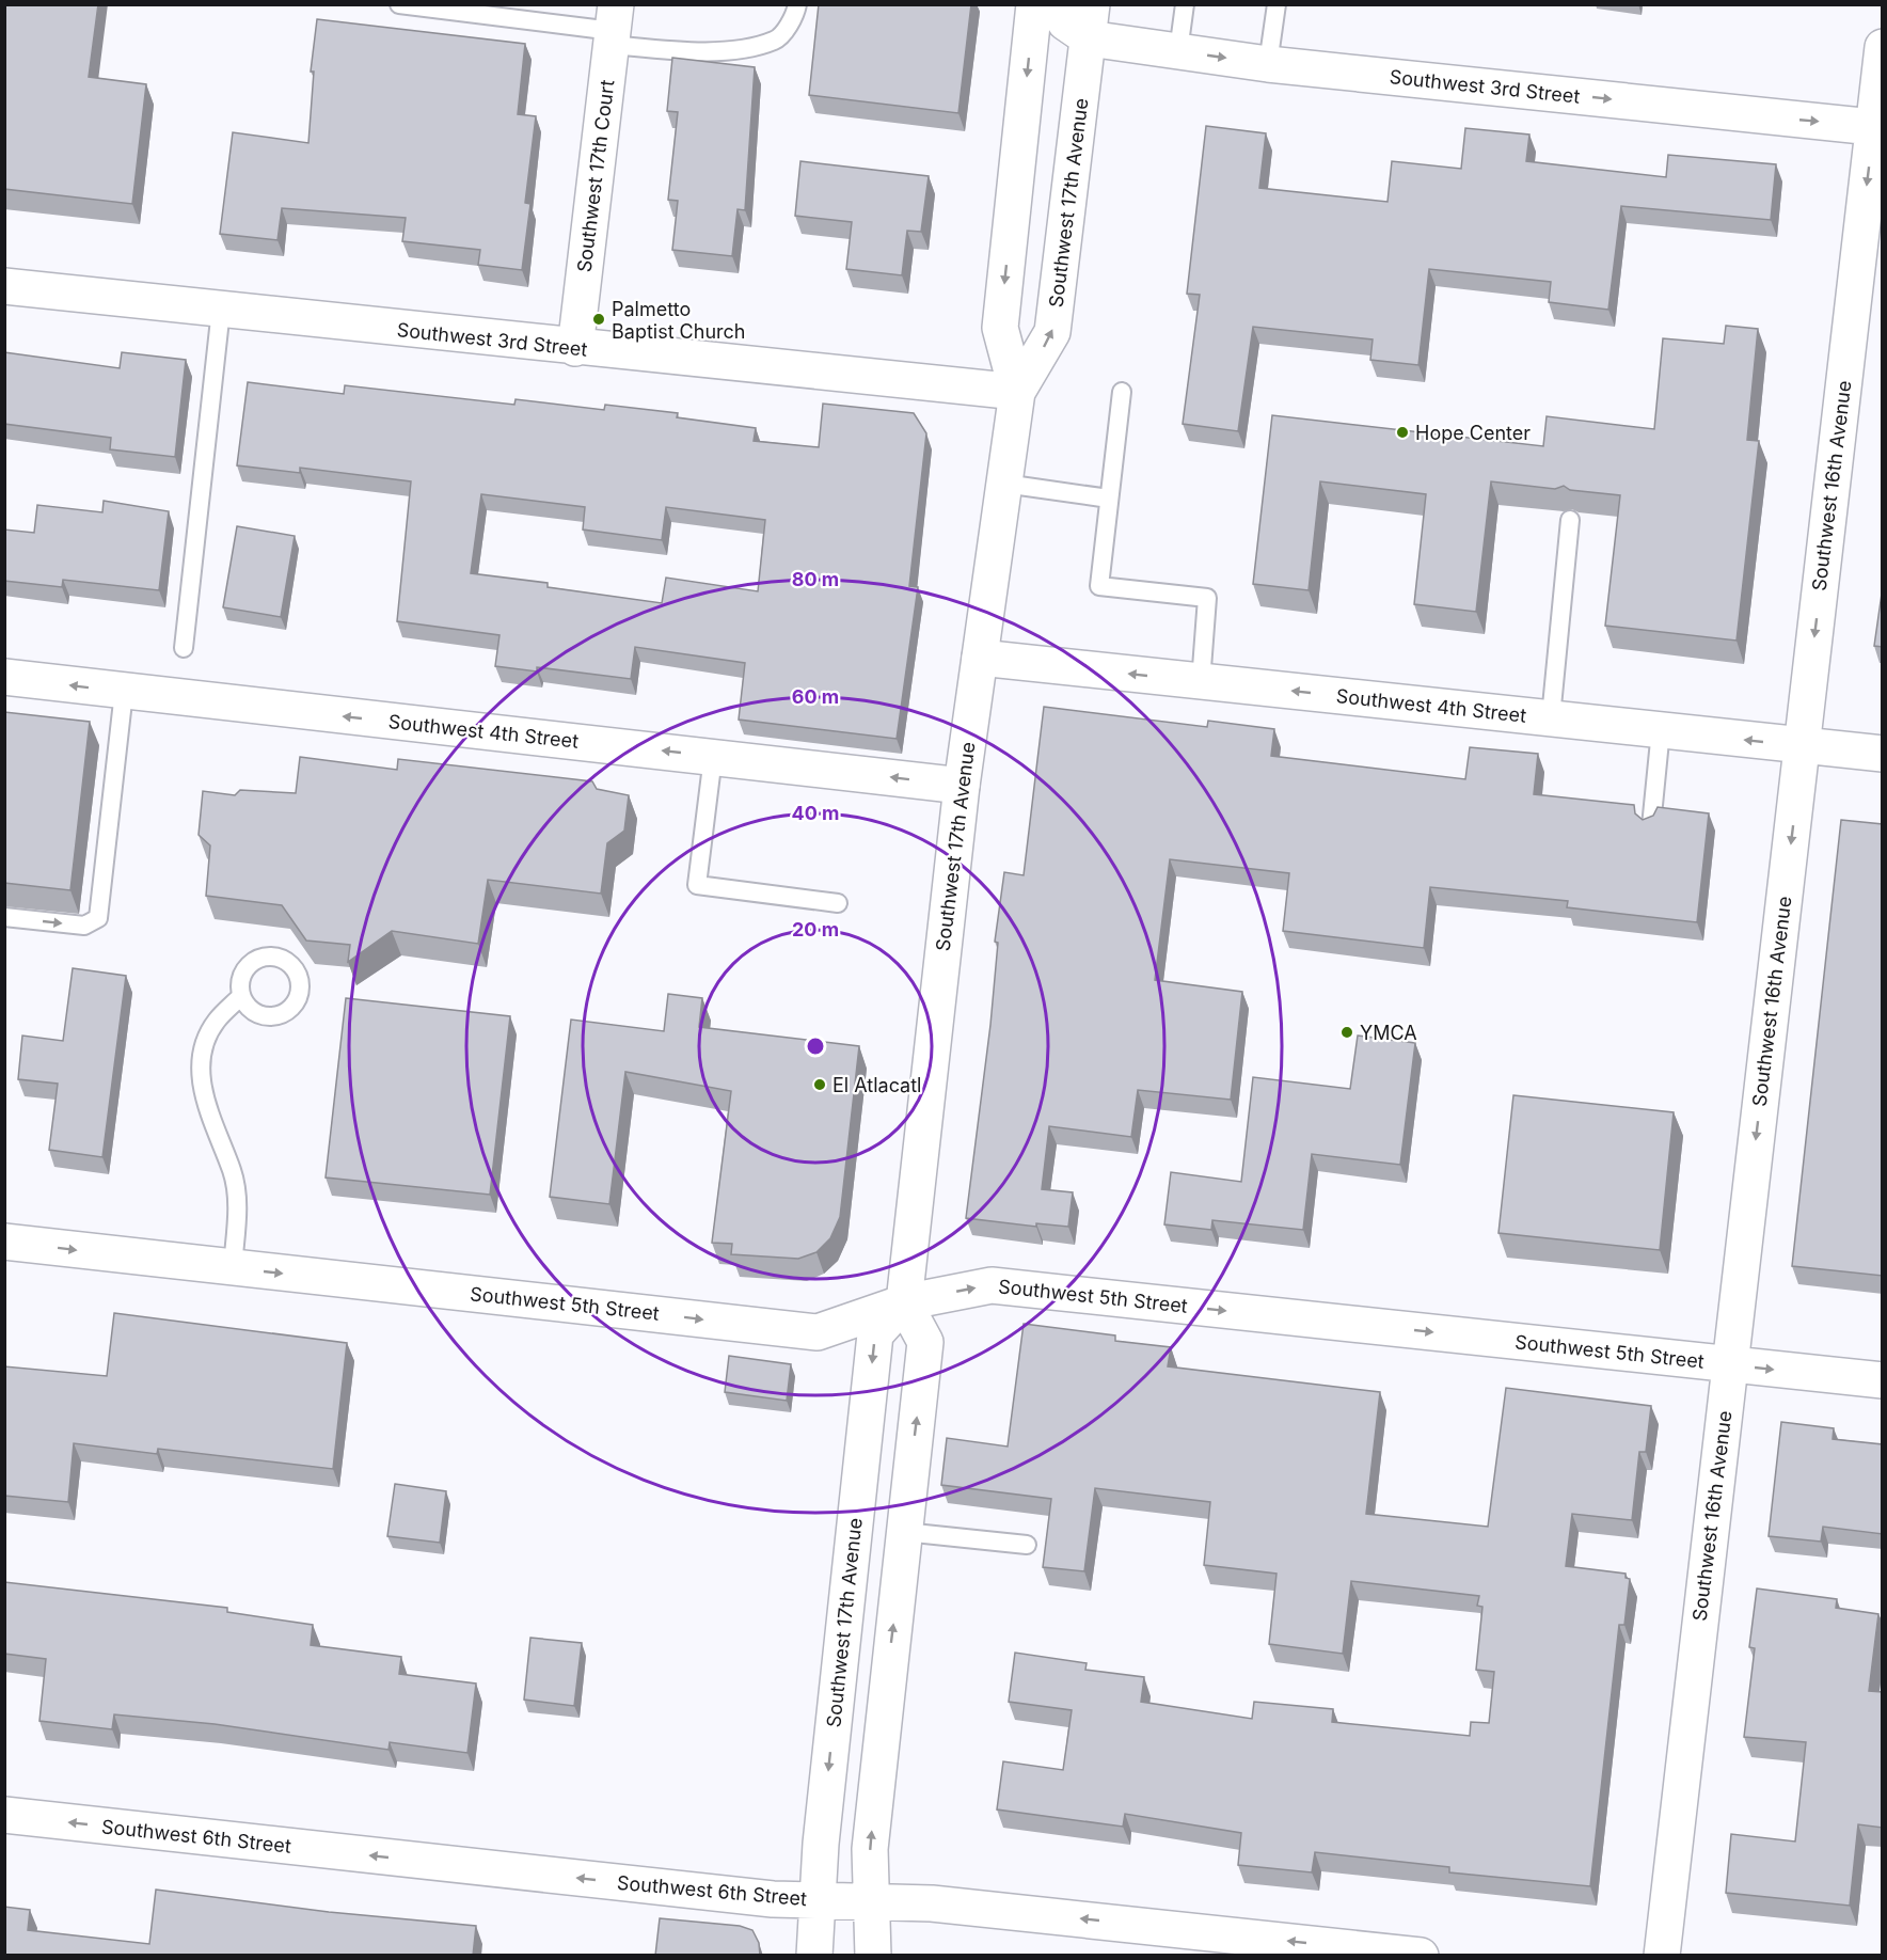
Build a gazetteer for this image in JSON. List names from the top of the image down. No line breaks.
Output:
{"streets":{"street":["Southwest 3rd Street","Southwest 17th Court","Southwest 17th Avenue","Southwest 16th Avenue","Southwest 4th Street","Southwest 5th Street","Southwest 6th Street"]},"crossings":[["Southwest 3rd Street","Southwest 17th Court"],["Southwest 3rd Street","Southwest 17th Avenue"],["Southwest 3rd Street","Southwest 16th Avenue"],["Southwest 17th Avenue","Southwest 4th Street"],["Southwest 17th Avenue","Southwest 5th Street"],["Southwest 17th Avenue","Southwest 6th Street"],["Southwest 16th Avenue","Southwest 4th Street"],["Southwest 16th Avenue","Southwest 5th Street"]],"one_way":["Southwest 3rd Street","Southwest 16th Avenue","Southwest 4th Street","Southwest 5th Street","Southwest 6th Street"],"places":["Palmetto Baptist Church","Hope Center","YMCA","El Atlacatl"],"rings":["80 m","60 m","40 m","20 m"]}
